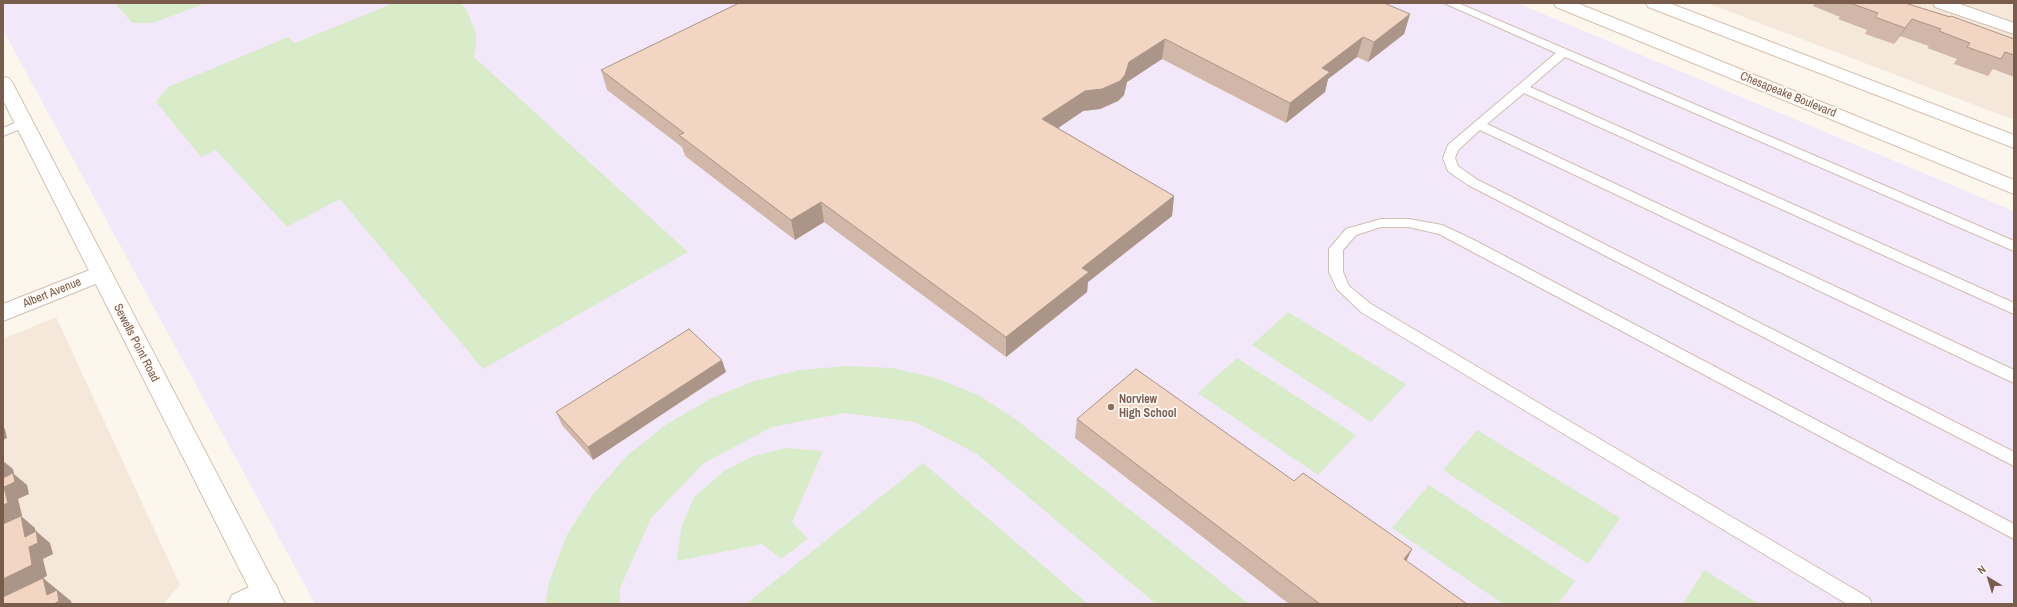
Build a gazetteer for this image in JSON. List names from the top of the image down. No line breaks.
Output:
{"streets":{"main road":["Chesapeake Boulevard","Albert Avenue","Sewells Point Road"]},"crossings":[["Albert Avenue","Sewells Point Road"]],"places":["Norview High School"],"north":"top left"}
